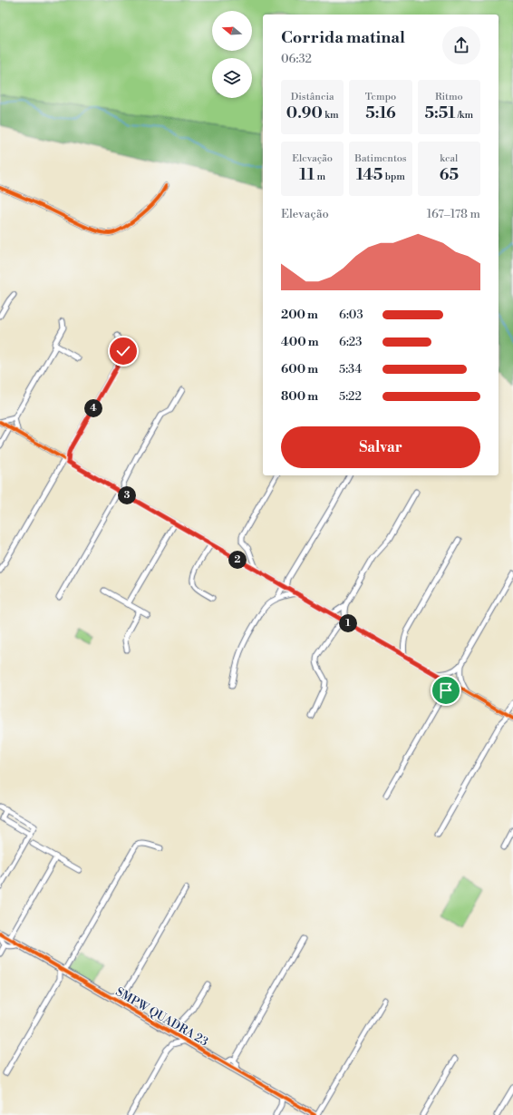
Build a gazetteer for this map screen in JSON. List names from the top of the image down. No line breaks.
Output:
{"streets":{"street":["SMPW QUADRA 23"]},"north":"left","page":{"heading":["Corrida matinal","06:32"],"stats":[["Distância","0.90 km"],["Tempo","5:16"],["Ritmo","5:51 /km"],["Elevação","11 m"],["Batimentos","145 bpm"],["kcal","65"]],"chart":["Elevação","167–178 m"],"list":[{"name":"200 m","note":"6:03"},{"name":"400 m","note":"6:23"},{"name":"600 m","note":"5:34"},{"name":"800 m","note":"5:22"}],"pins":["4","3","2","1"],"buttons":"Salvar"}}
